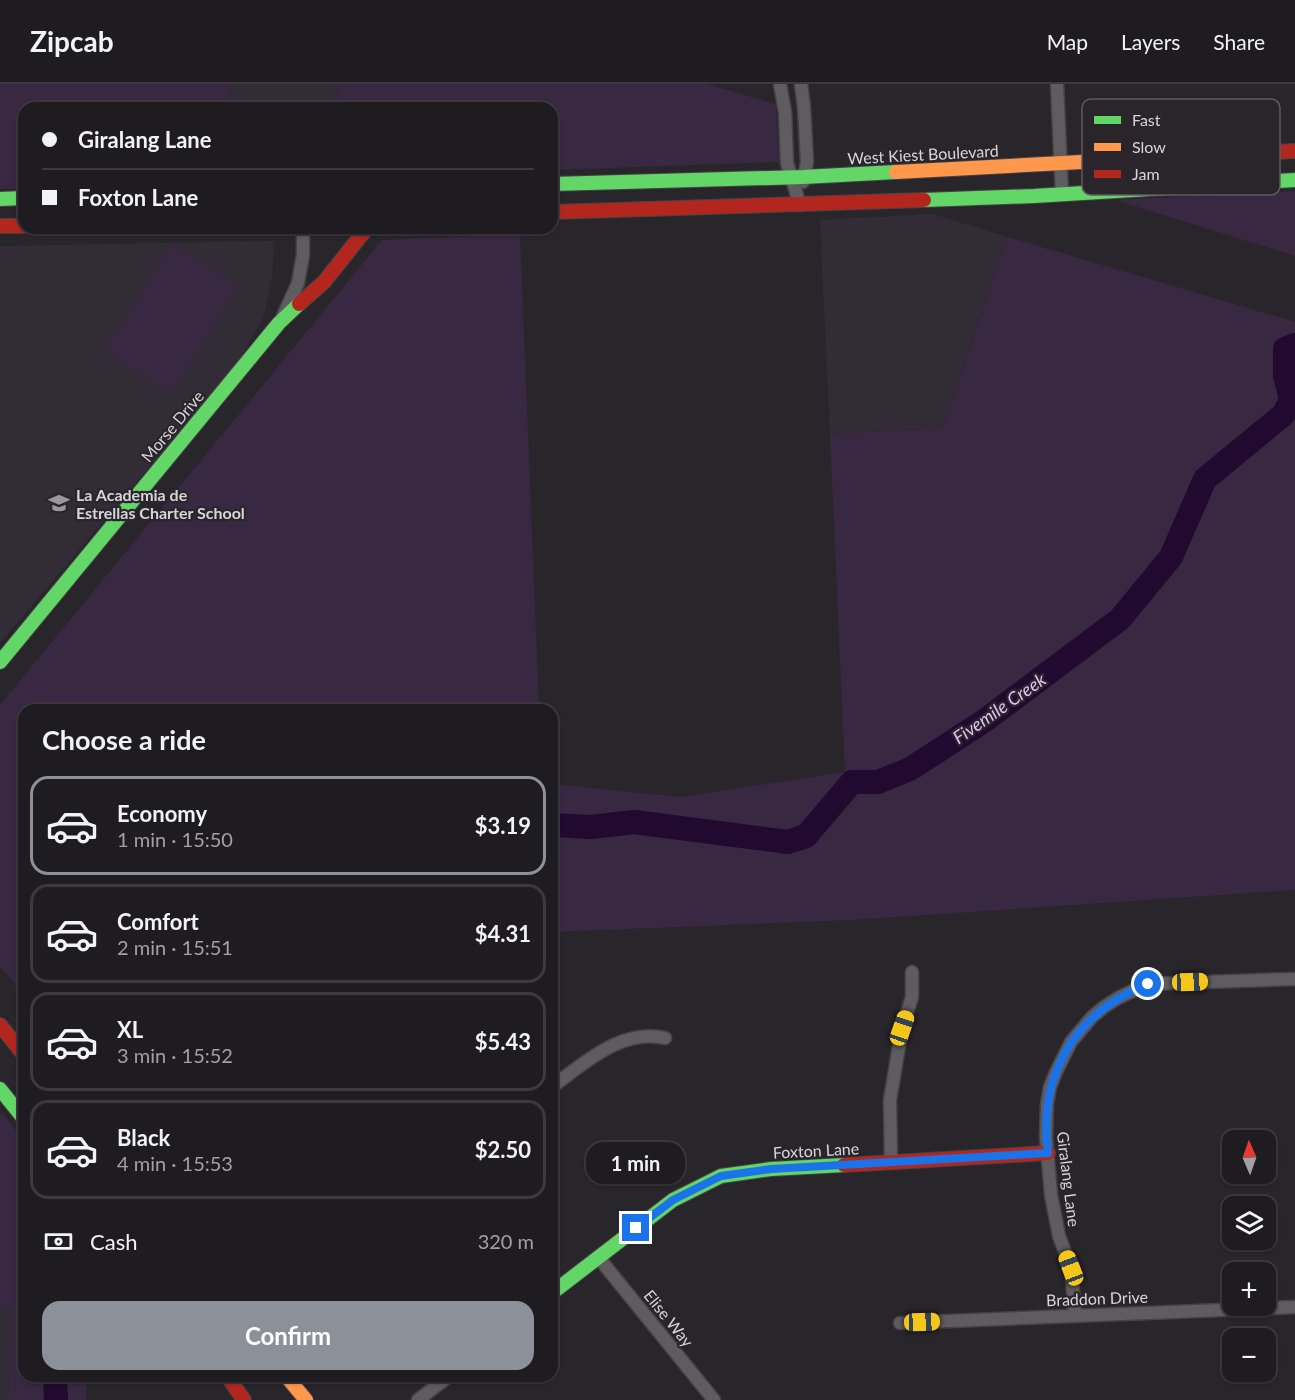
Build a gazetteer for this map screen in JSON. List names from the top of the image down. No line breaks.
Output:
{"streets":{"main road":["West Kiest Boulevard","Morse Drive","Foxton Lane"],"street":["Giralang Lane","Braddon Drive","Elise Way"]},"crossings":[["Foxton Lane","Giralang Lane"],["Foxton Lane","Elise Way"],["Giralang Lane","Braddon Drive"]],"water":["Fivemile Creek"],"places":{"school or university":["La Academia de Estrellas Charter School"]},"legend":["Fast","Slow","Jam"],"north":"top","page":{"header":"Zipcab","nav":["Map","Layers","Share"],"banner":["Giralang Lane","Foxton Lane"],"heading":"Choose a ride","list":[{"name":"Economy","note":"1 min · 15:50","value":"$3.19"},{"name":"Comfort","note":"2 min · 15:51","value":"$4.31"},{"name":"XL","note":"3 min · 15:52","value":"$5.43"},{"name":"Black","note":"4 min · 15:53","value":"$2.50"}],"map_buttons":["+","−"],"bubble":"1 min","pay":["Cash","320 m"],"buttons":"Confirm"}}
